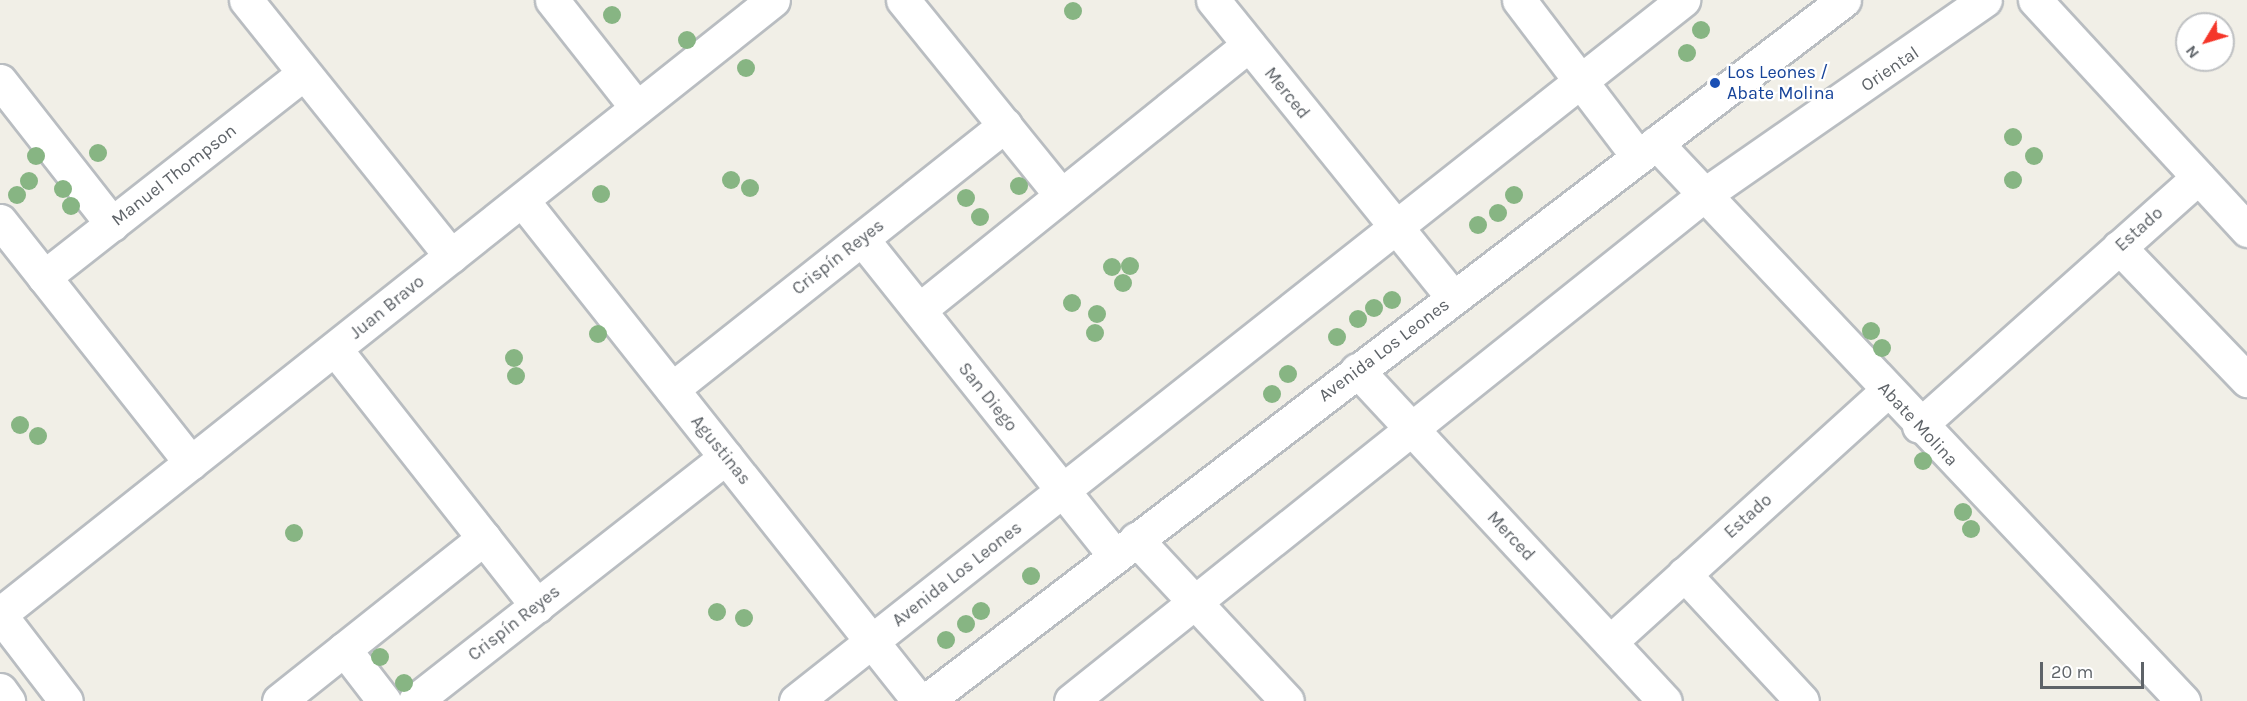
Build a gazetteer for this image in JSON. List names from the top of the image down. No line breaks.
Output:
{"streets":{"street":["Oriental","Merced","Manuel Thompson","Estado","Crispín Reyes","Juan Bravo","Avenida Los Leones","San Diego","Abate Molina","Agustinas"]},"crossings":[["Oriental","Abate Molina"],["Merced","Estado"],["Merced","Avenida Los Leones"],["Estado","Abate Molina"],["Crispín Reyes","San Diego"],["Crispín Reyes","Agustinas"],["Juan Bravo","Agustinas"],["Avenida Los Leones","San Diego"],["Avenida Los Leones","Abate Molina"],["Avenida Los Leones","Agustinas"]],"places":["Los Leones / Abate Molina"],"scale_bar":"20 m","north":"bottom left"}
